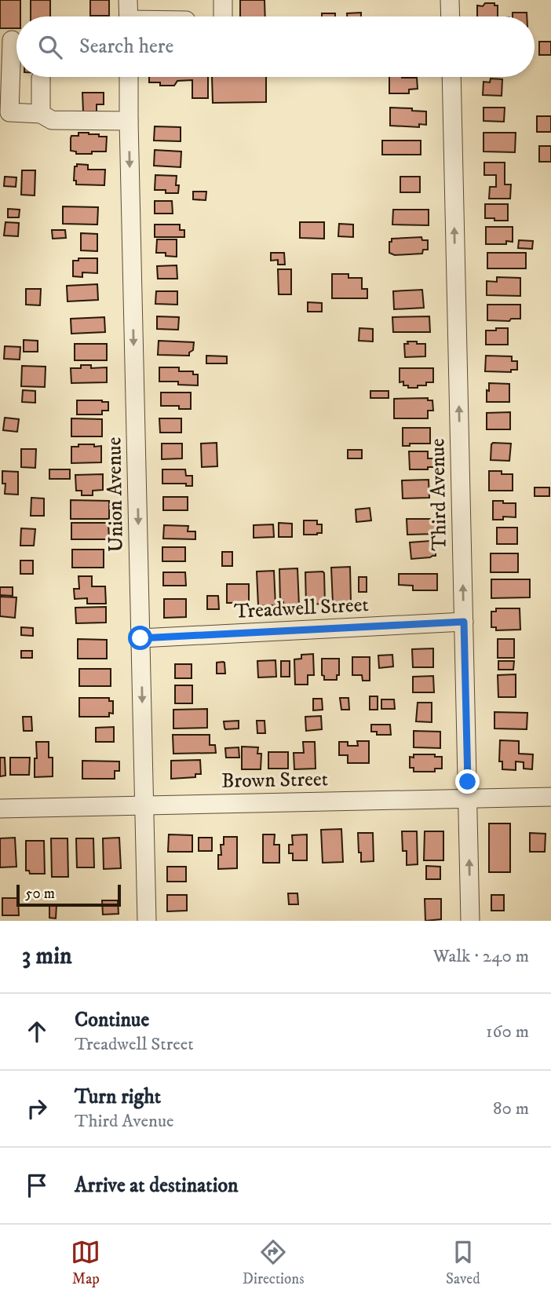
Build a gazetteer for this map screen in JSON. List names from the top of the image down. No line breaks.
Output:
{"streets":{"street":["Union Avenue","Third Avenue","Treadwell Street","Brown Street"]},"crossings":[["Union Avenue","Treadwell Street"],["Union Avenue","Brown Street"],["Third Avenue","Treadwell Street"],["Third Avenue","Brown Street"]],"one_way":["Union Avenue","Third Avenue"],"scale_bar":"50 m","page":{"search":"Search here","scale":"50 m","heading":["3 min","Walk · 240 m"],"list":[["Continue","Treadwell Street","160 m"],["Turn right","Third Avenue","80 m"],"Arrive at destination"],"nav":["Map","Directions","Saved"]}}
